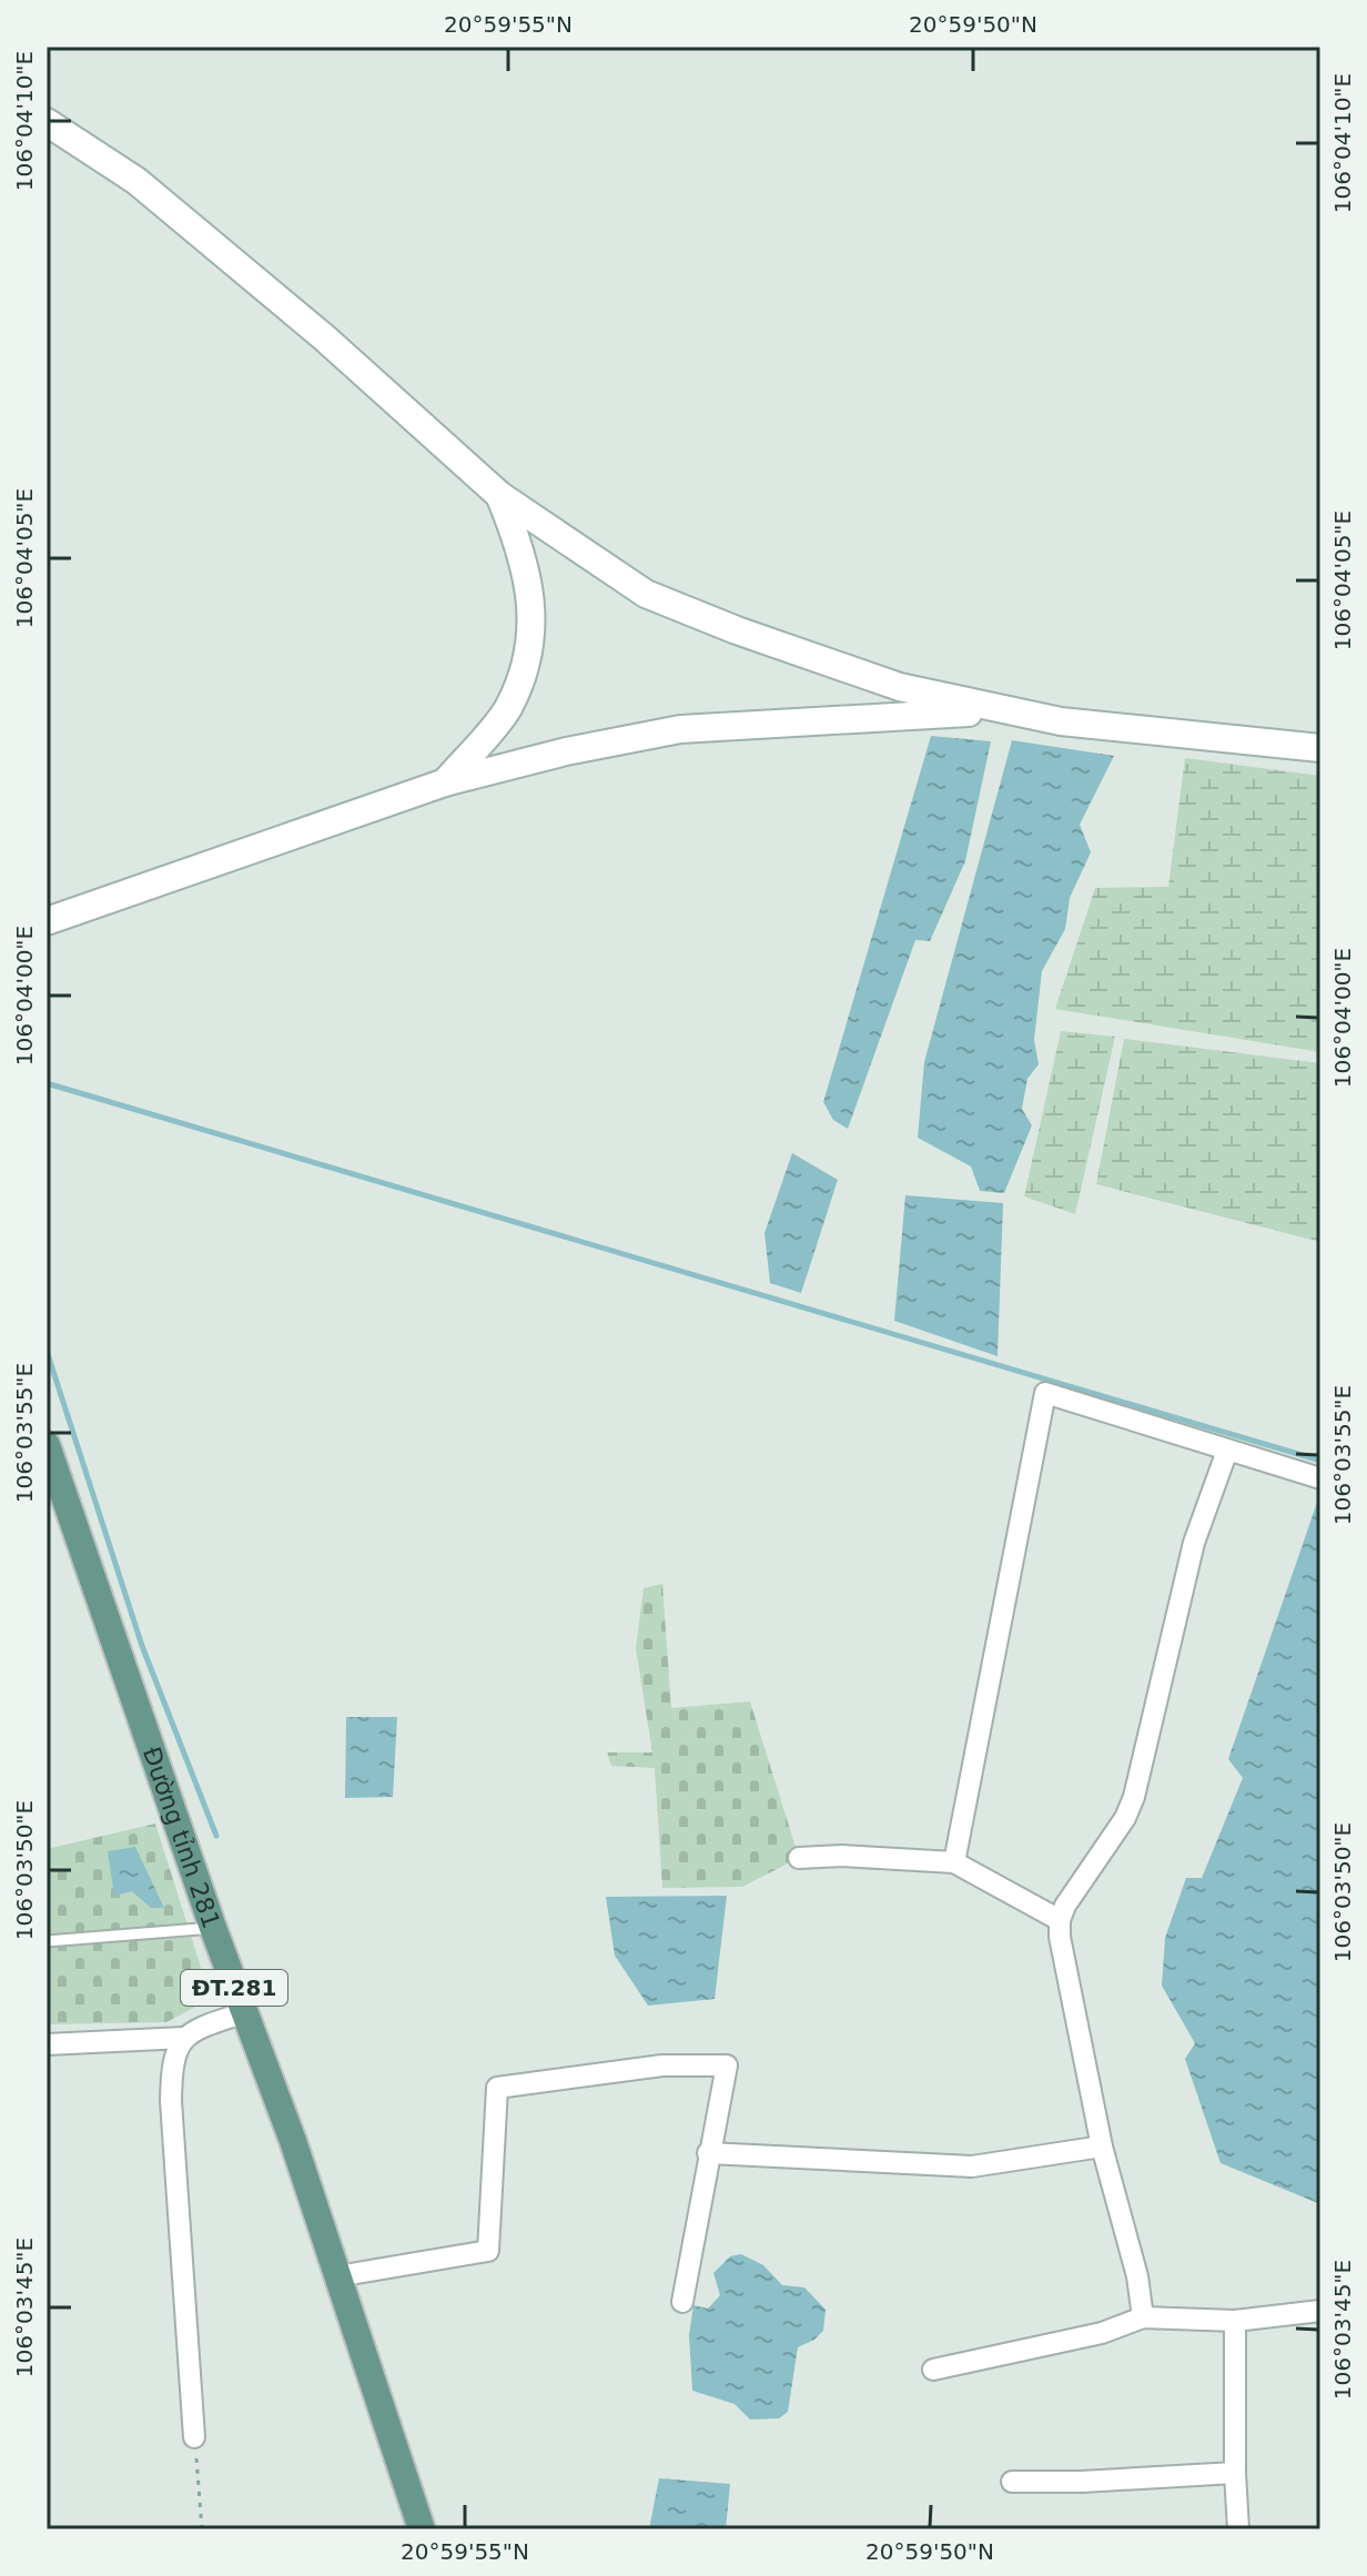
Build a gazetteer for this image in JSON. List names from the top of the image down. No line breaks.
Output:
{"streets":{"main road":["Đường tỉnh 281","ĐT.281"]},"coordinates":["20°59'55\"N","20°59'50\"N","106°04'10\"E","106°04'05\"E","106°04'00\"E","106°03'55\"E","106°03'50\"E","106°03'45\"E"]}
